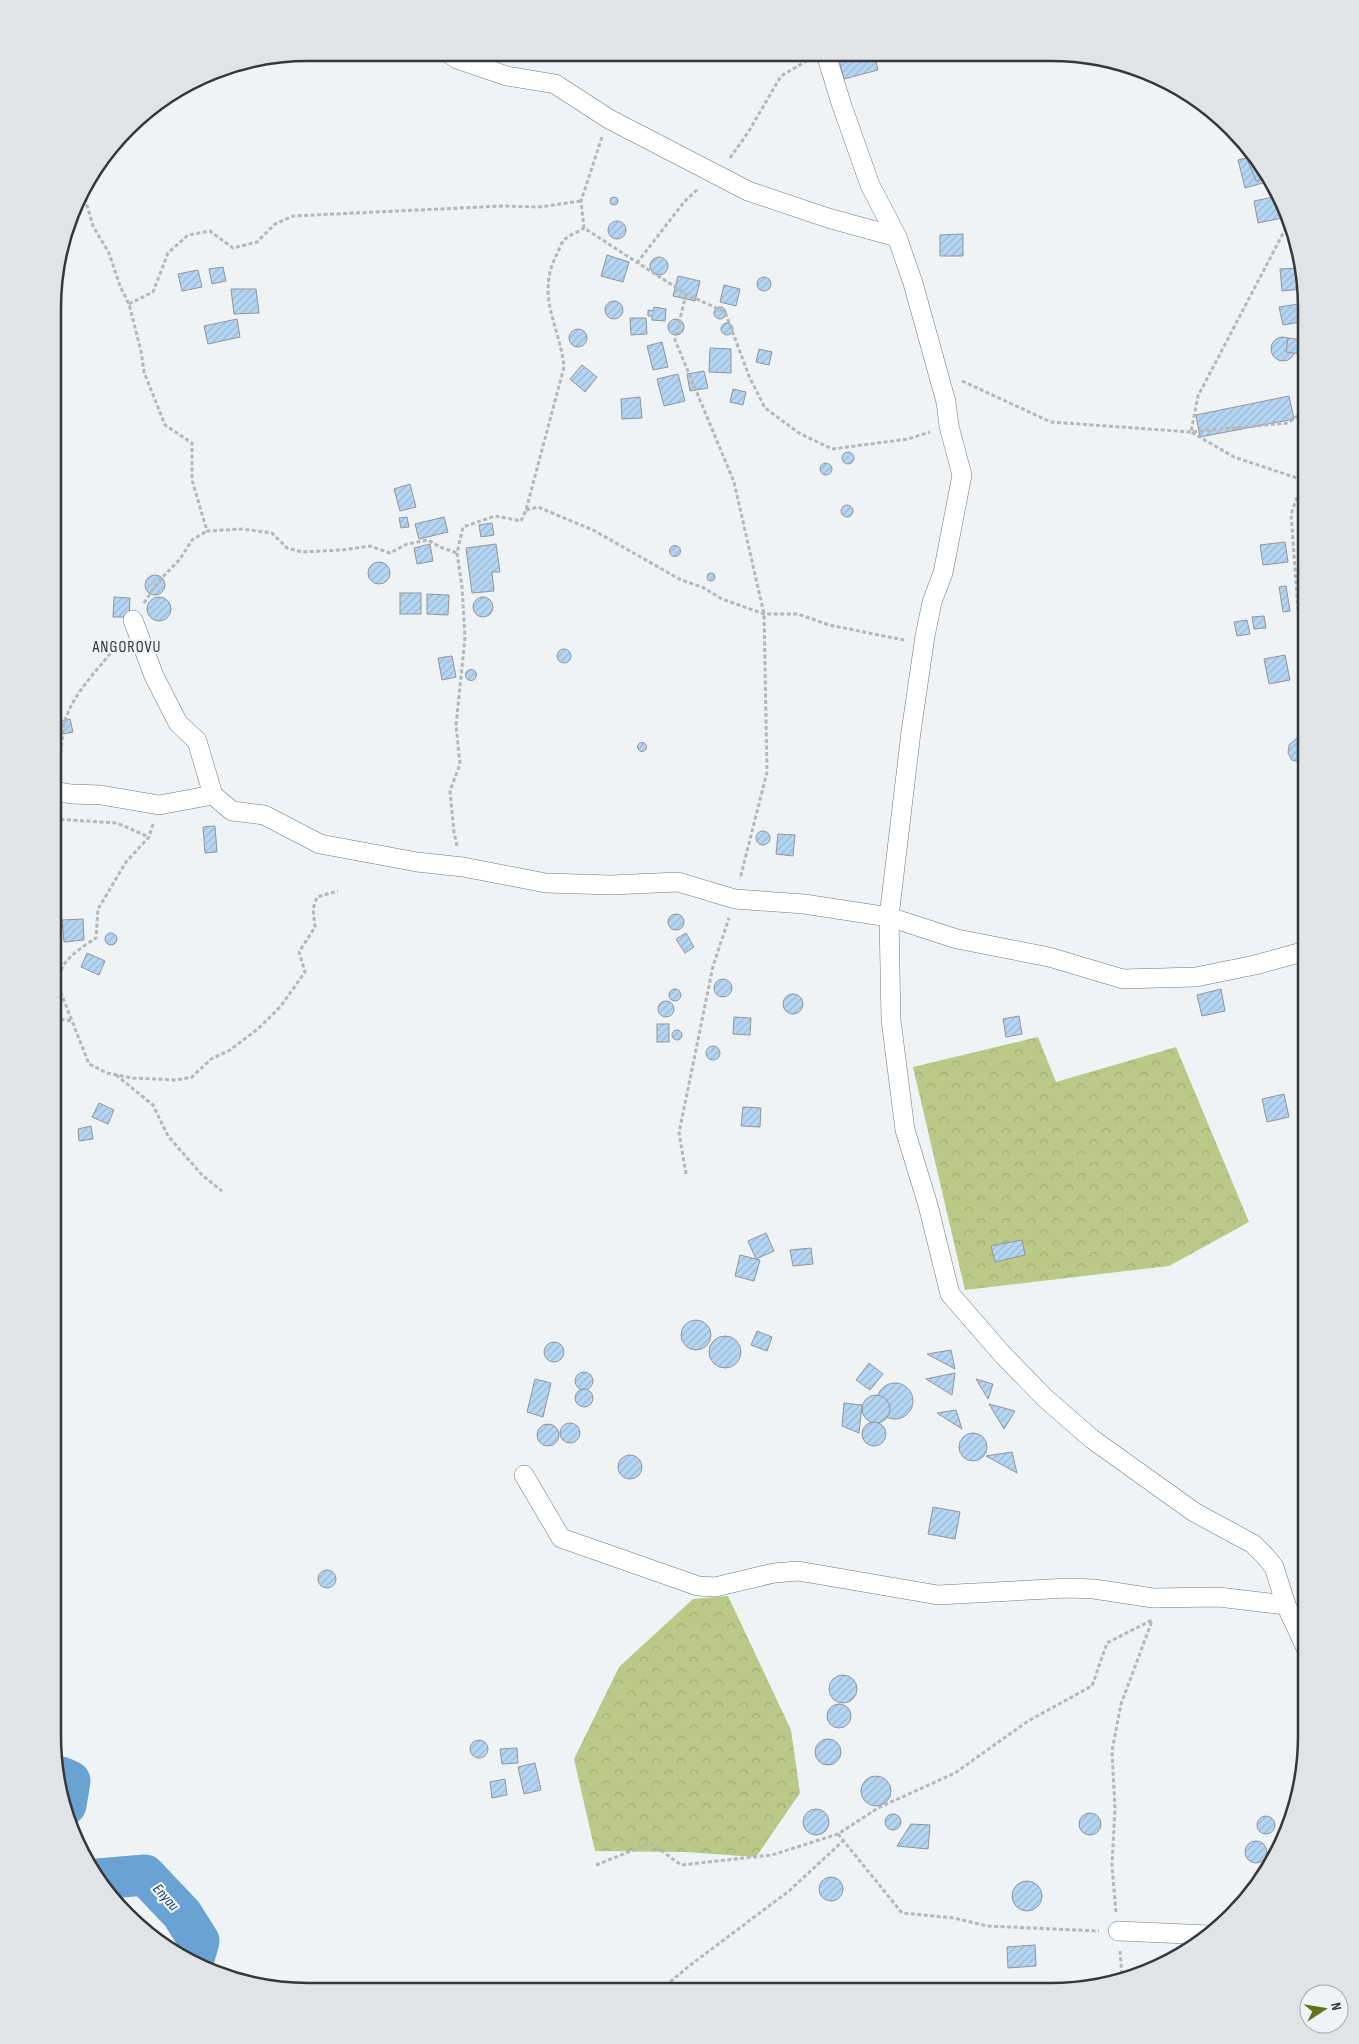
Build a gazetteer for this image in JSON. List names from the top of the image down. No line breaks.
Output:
{"districts":["ANGOROVU"],"water":["Enyau"],"north":"right"}
